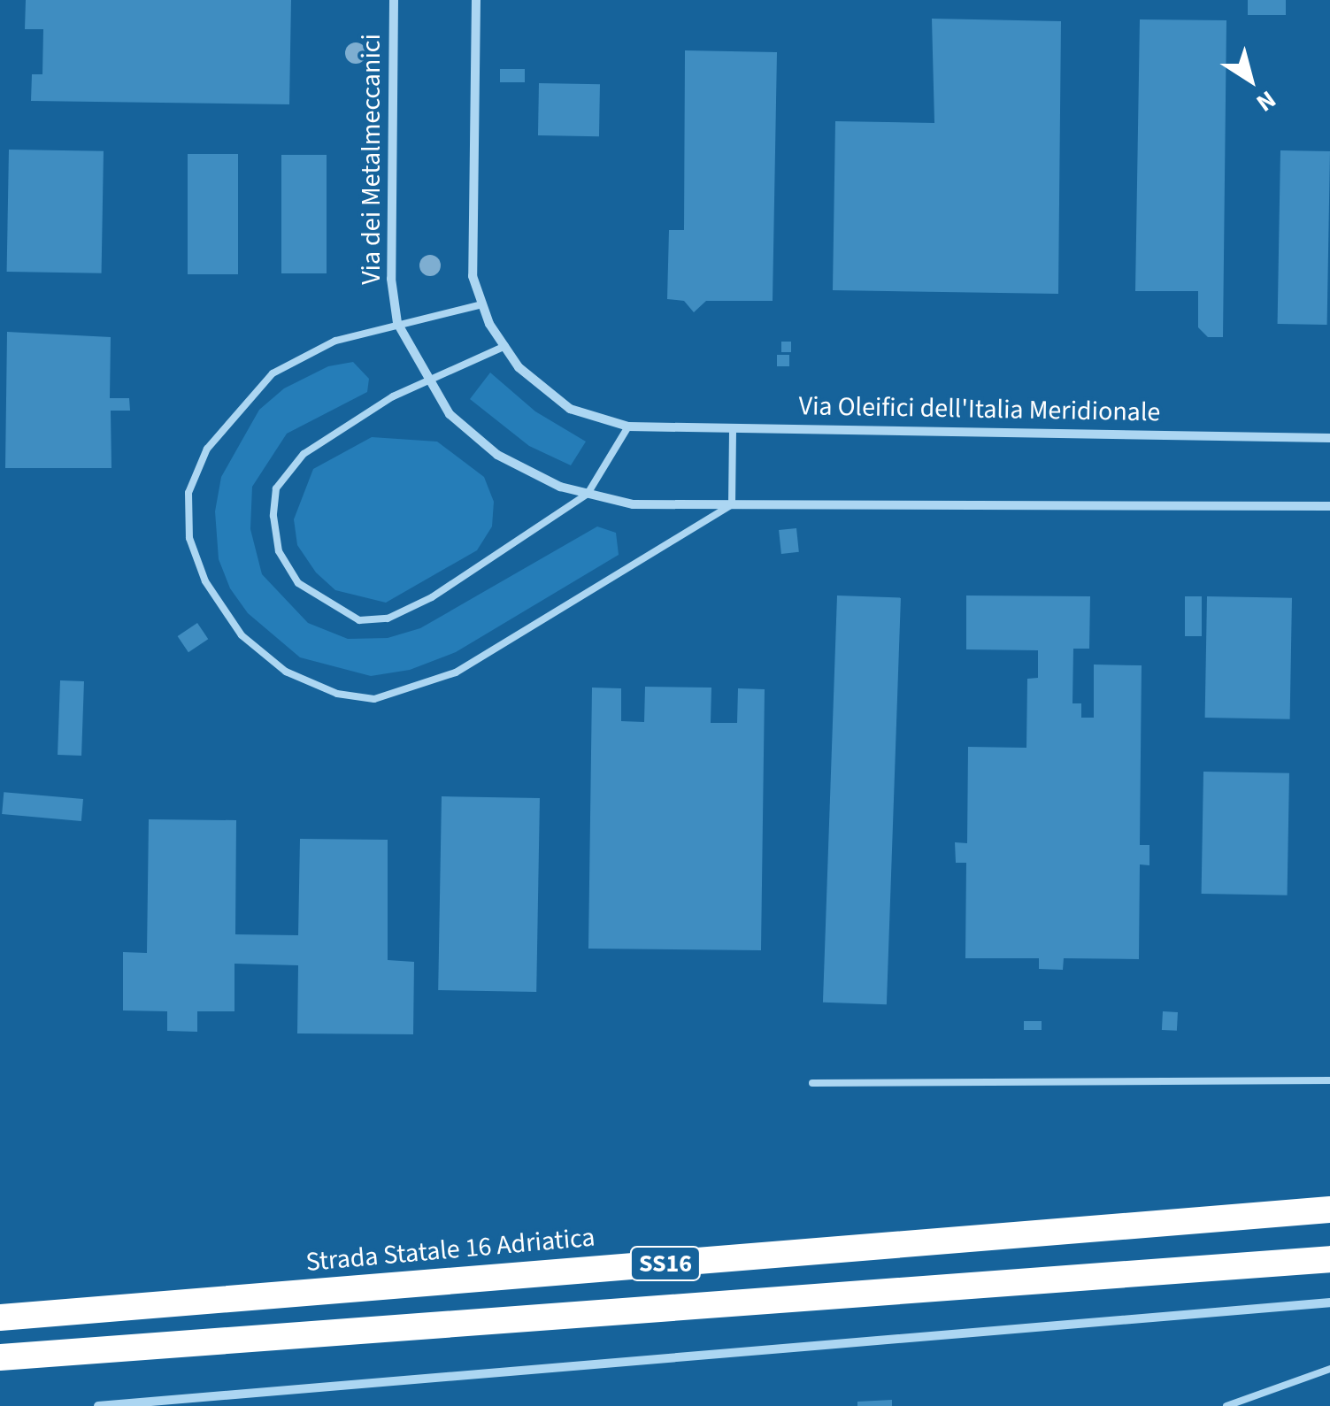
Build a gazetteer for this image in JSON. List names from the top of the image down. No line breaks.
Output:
{"streets":{"highway":["Strada Statale 16 Adriatica","SS16"],"street":["Via dei Metalmeccanici","Via Oleifici dell'Italia Meridionale"]},"north":"bottom right"}
